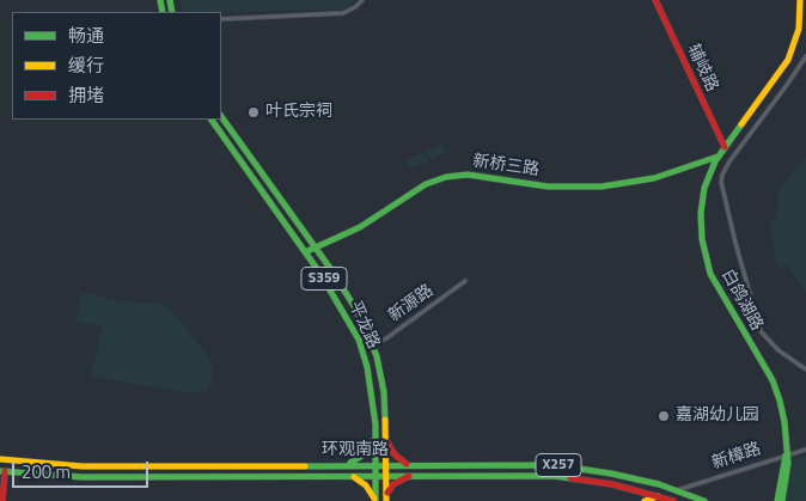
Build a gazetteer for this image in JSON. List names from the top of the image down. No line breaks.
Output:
{"streets":{"main road":["辅岐路","新桥三路","S359","白鸽湖路","平龙路","环观南路","X257"],"street":["新源路","新樟路"]},"crossings":[["辅岐路","白鸽湖路"],["新桥三路","白鸽湖路"],["新桥三路","平龙路"],["S359","平龙路"],["S359","环观南路"],["白鸽湖路","新樟路"],["新源路","平龙路"],["平龙路","环观南路"],["环观南路","新樟路"]],"places":["叶氏宗祠","嘉湖幼儿园"],"legend":["畅通","缓行","拥堵"],"scale_bar":"200 m"}
